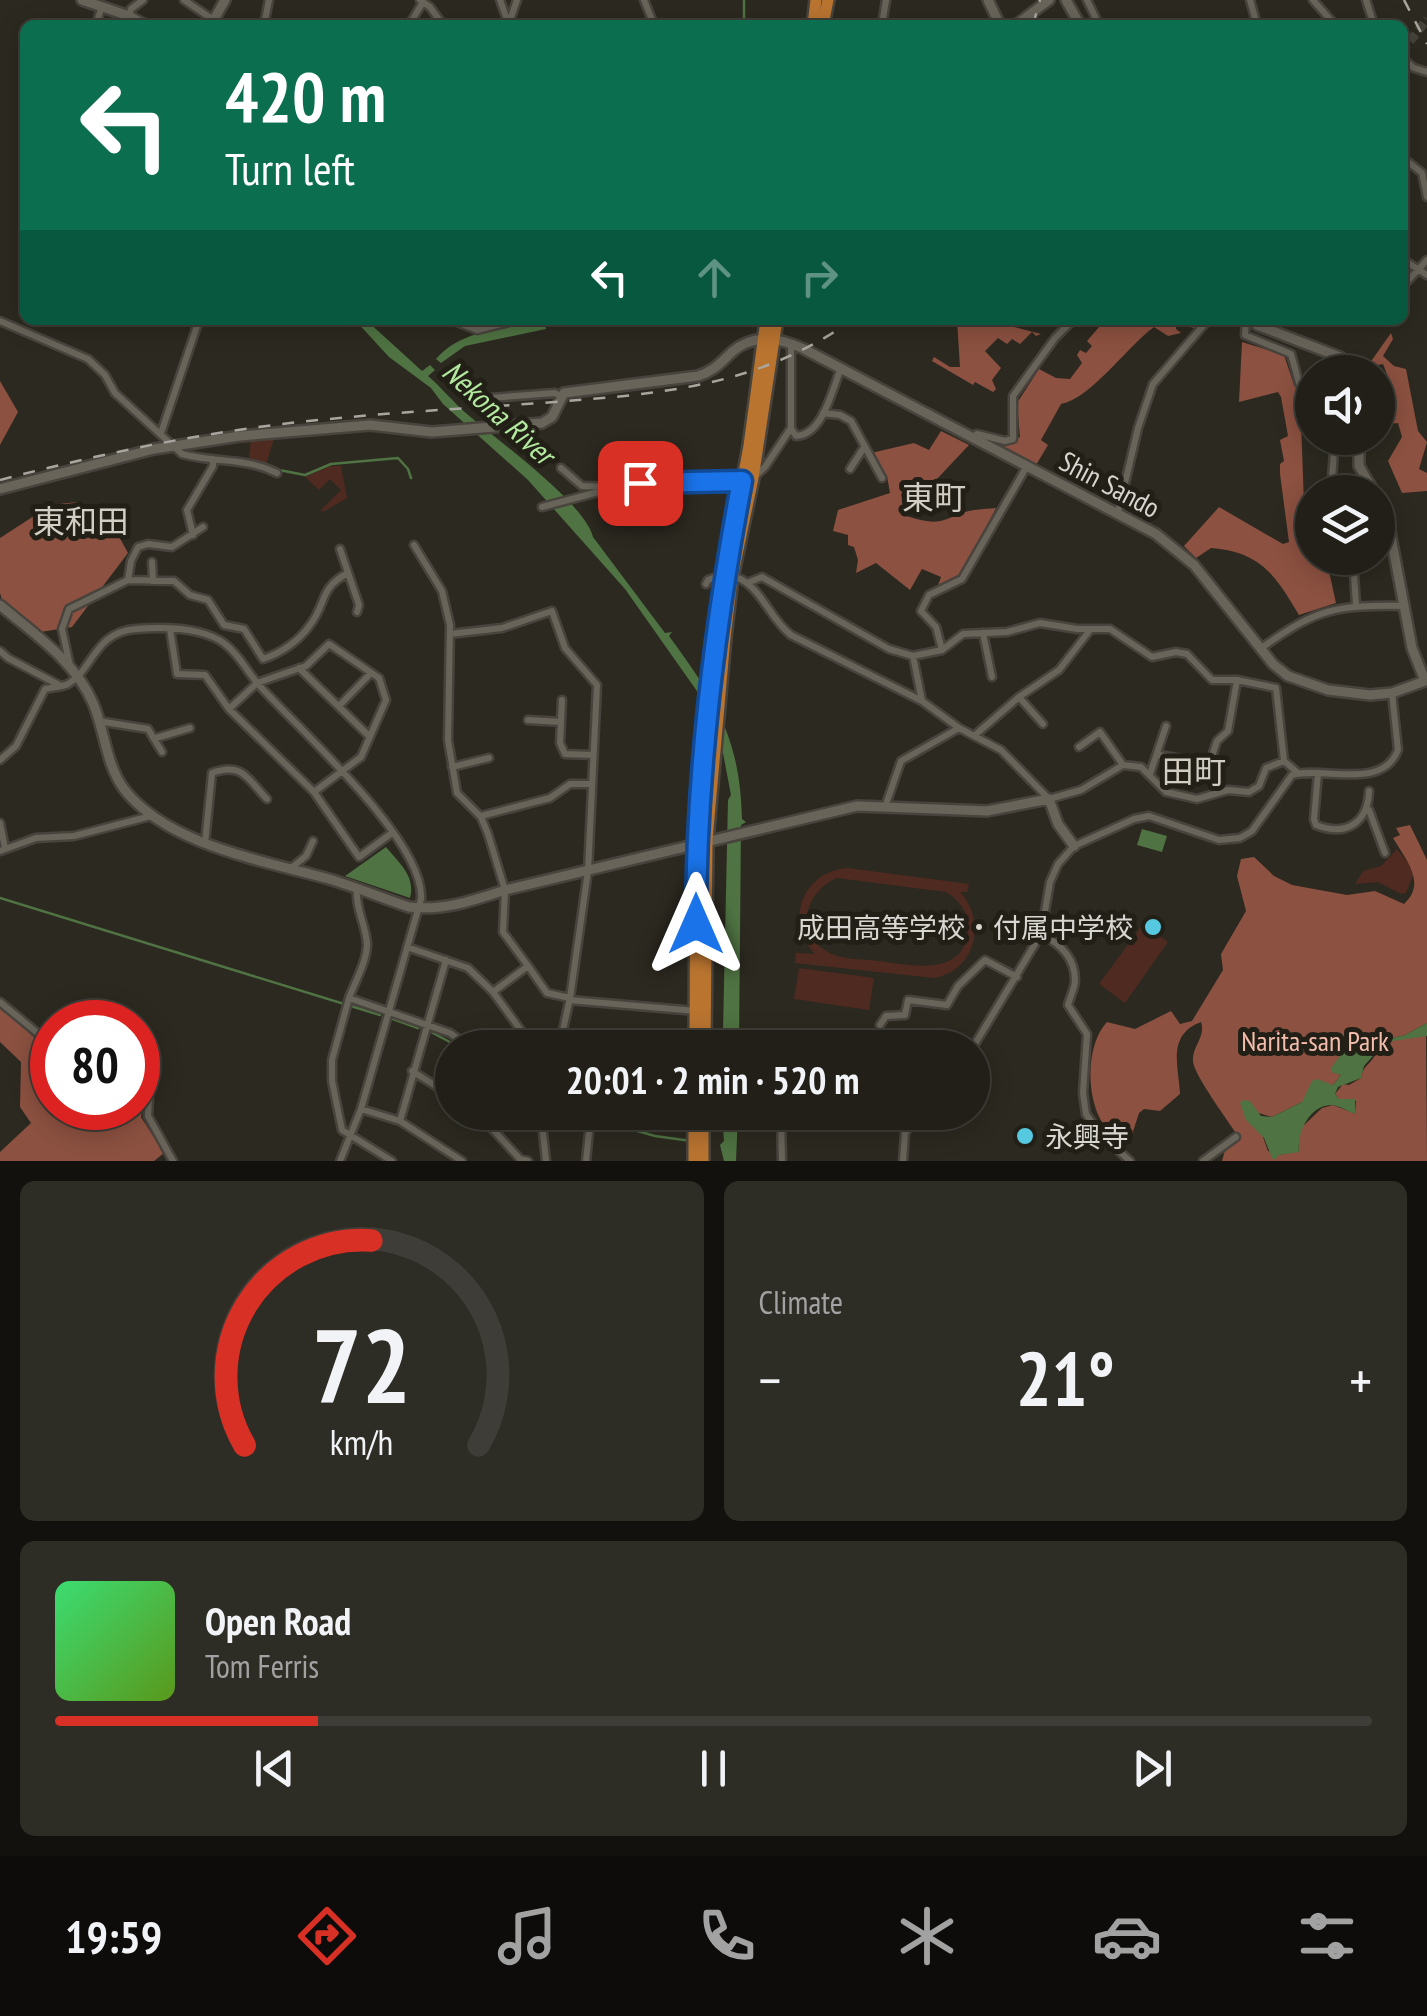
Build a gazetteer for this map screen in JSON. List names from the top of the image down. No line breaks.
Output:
{"streets":{"street":["Shin Sando"]},"districts":["東町","東和田","田町"],"water":["Nekona River"],"parks":["Narita-san Park"],"places":["成田高等学校・付属中学校","永興寺"],"page":{"turn":["420 m","Turn left"],"limit":"80","trip":"20:01 · 2 min · 520 m","tile":"Climate","heat":["−","21°","+"],"song":["Open Road","Tom Ferris"],"tabs":"19:59","gauge":["72","km/h"]}}
